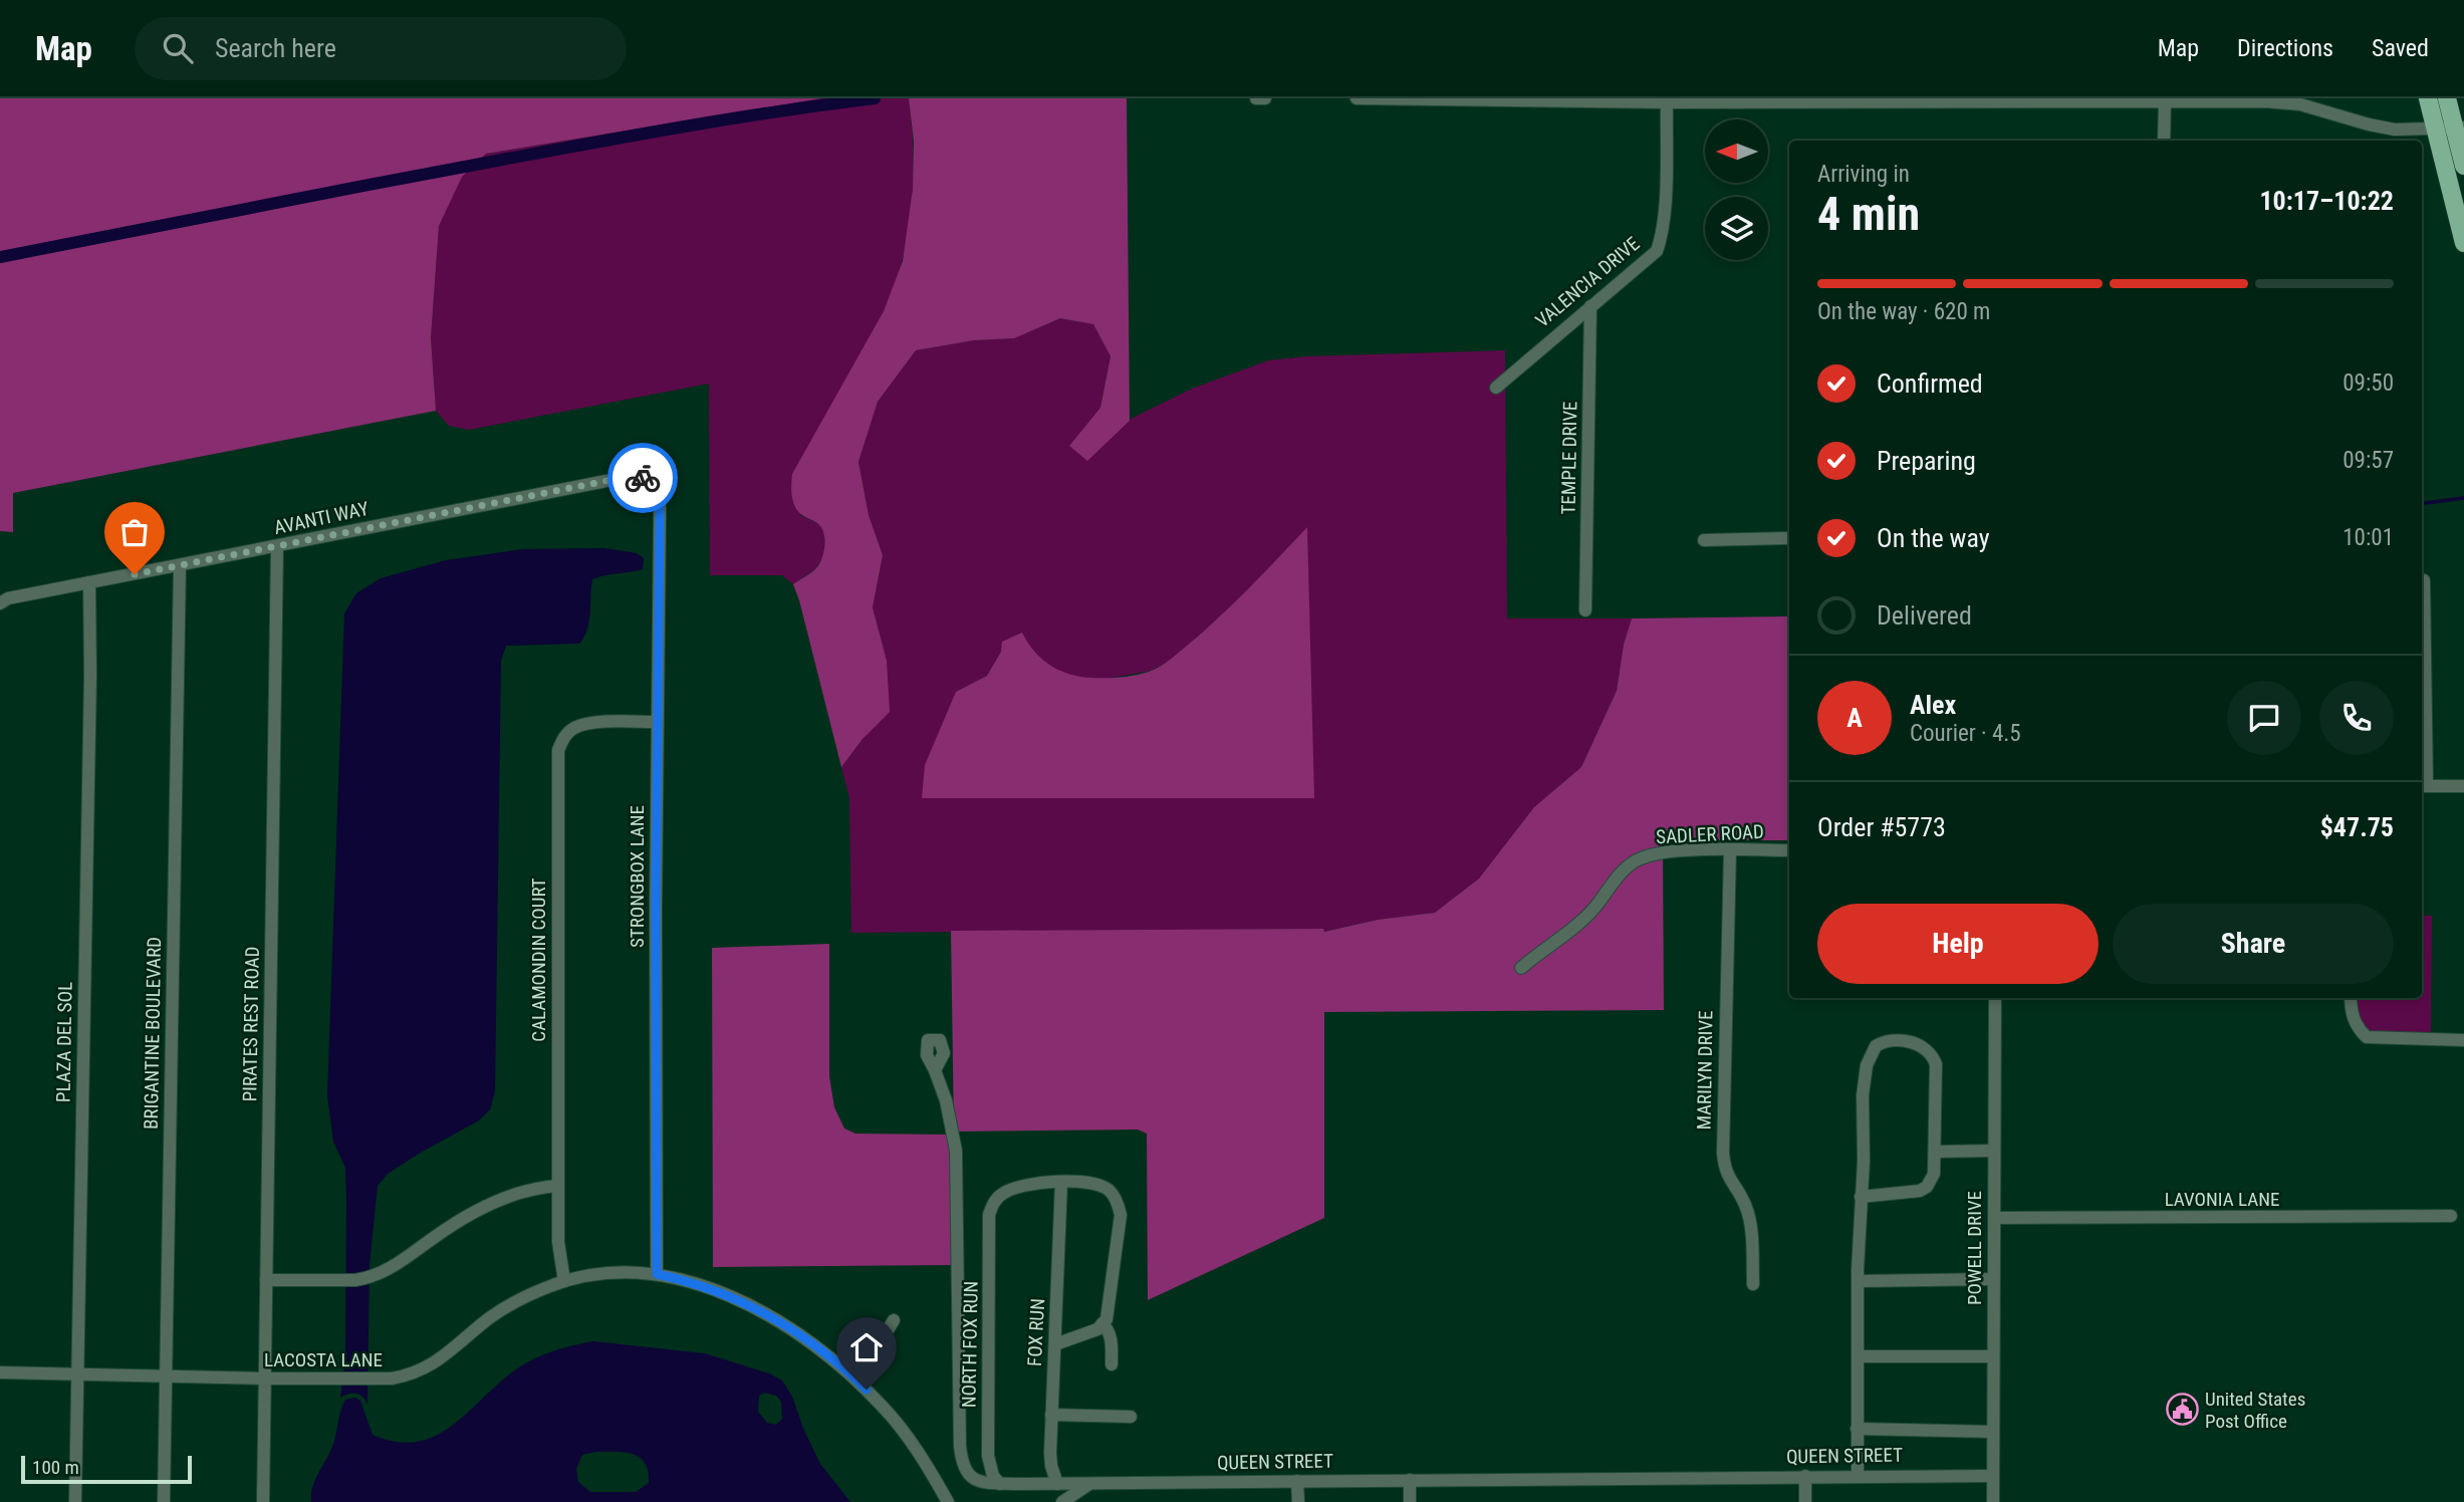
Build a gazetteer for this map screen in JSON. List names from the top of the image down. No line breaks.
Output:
{"streets":{"street":["VALENCIA DRIVE","TEMPLE DRIVE","AVANTI WAY","SADLER ROAD","STRONGBOX LANE","CALAMONDIN COURT","PIRATES REST ROAD","BRIGANTINE BOULEVARD","PLAZA DEL SOL","MARILYN DRIVE","LAVONIA LANE","POWELL DRIVE","FOX RUN","NORTH FOX RUN","LACOSTA LANE","QUEEN STREET"]},"crossings":[["VALENCIA DRIVE","TEMPLE DRIVE"],["AVANTI WAY","STRONGBOX LANE"],["AVANTI WAY","PIRATES REST ROAD"],["AVANTI WAY","BRIGANTINE BOULEVARD"],["AVANTI WAY","PLAZA DEL SOL"],["SADLER ROAD","MARILYN DRIVE"],["STRONGBOX LANE","CALAMONDIN COURT"],["STRONGBOX LANE","LACOSTA LANE"],["CALAMONDIN COURT","LACOSTA LANE"],["PIRATES REST ROAD","LACOSTA LANE"],["BRIGANTINE BOULEVARD","LACOSTA LANE"],["PLAZA DEL SOL","LACOSTA LANE"],["LAVONIA LANE","POWELL DRIVE"],["POWELL DRIVE","QUEEN STREET"],["FOX RUN","NORTH FOX RUN"],["FOX RUN","QUEEN STREET"],["NORTH FOX RUN","QUEEN STREET"]],"places":{"public building":["United States Post Office"]},"scale_bar":"100 m","north":"left","page":{"header":"Map","search":"Search here","nav":["Map","Directions","Saved"],"heading":["4 min","Arriving in","10:17–10:22"],"panel":["Alex","Courier · 4.5","Order #5773","$47.75"],"bar":"On the way · 620 m","list":[["Confirmed","09:50"],["Preparing","09:57"],["On the way","10:01"],"Delivered"],"round":"A","buttons":["Help","Share"],"scale":"100 m"}}
